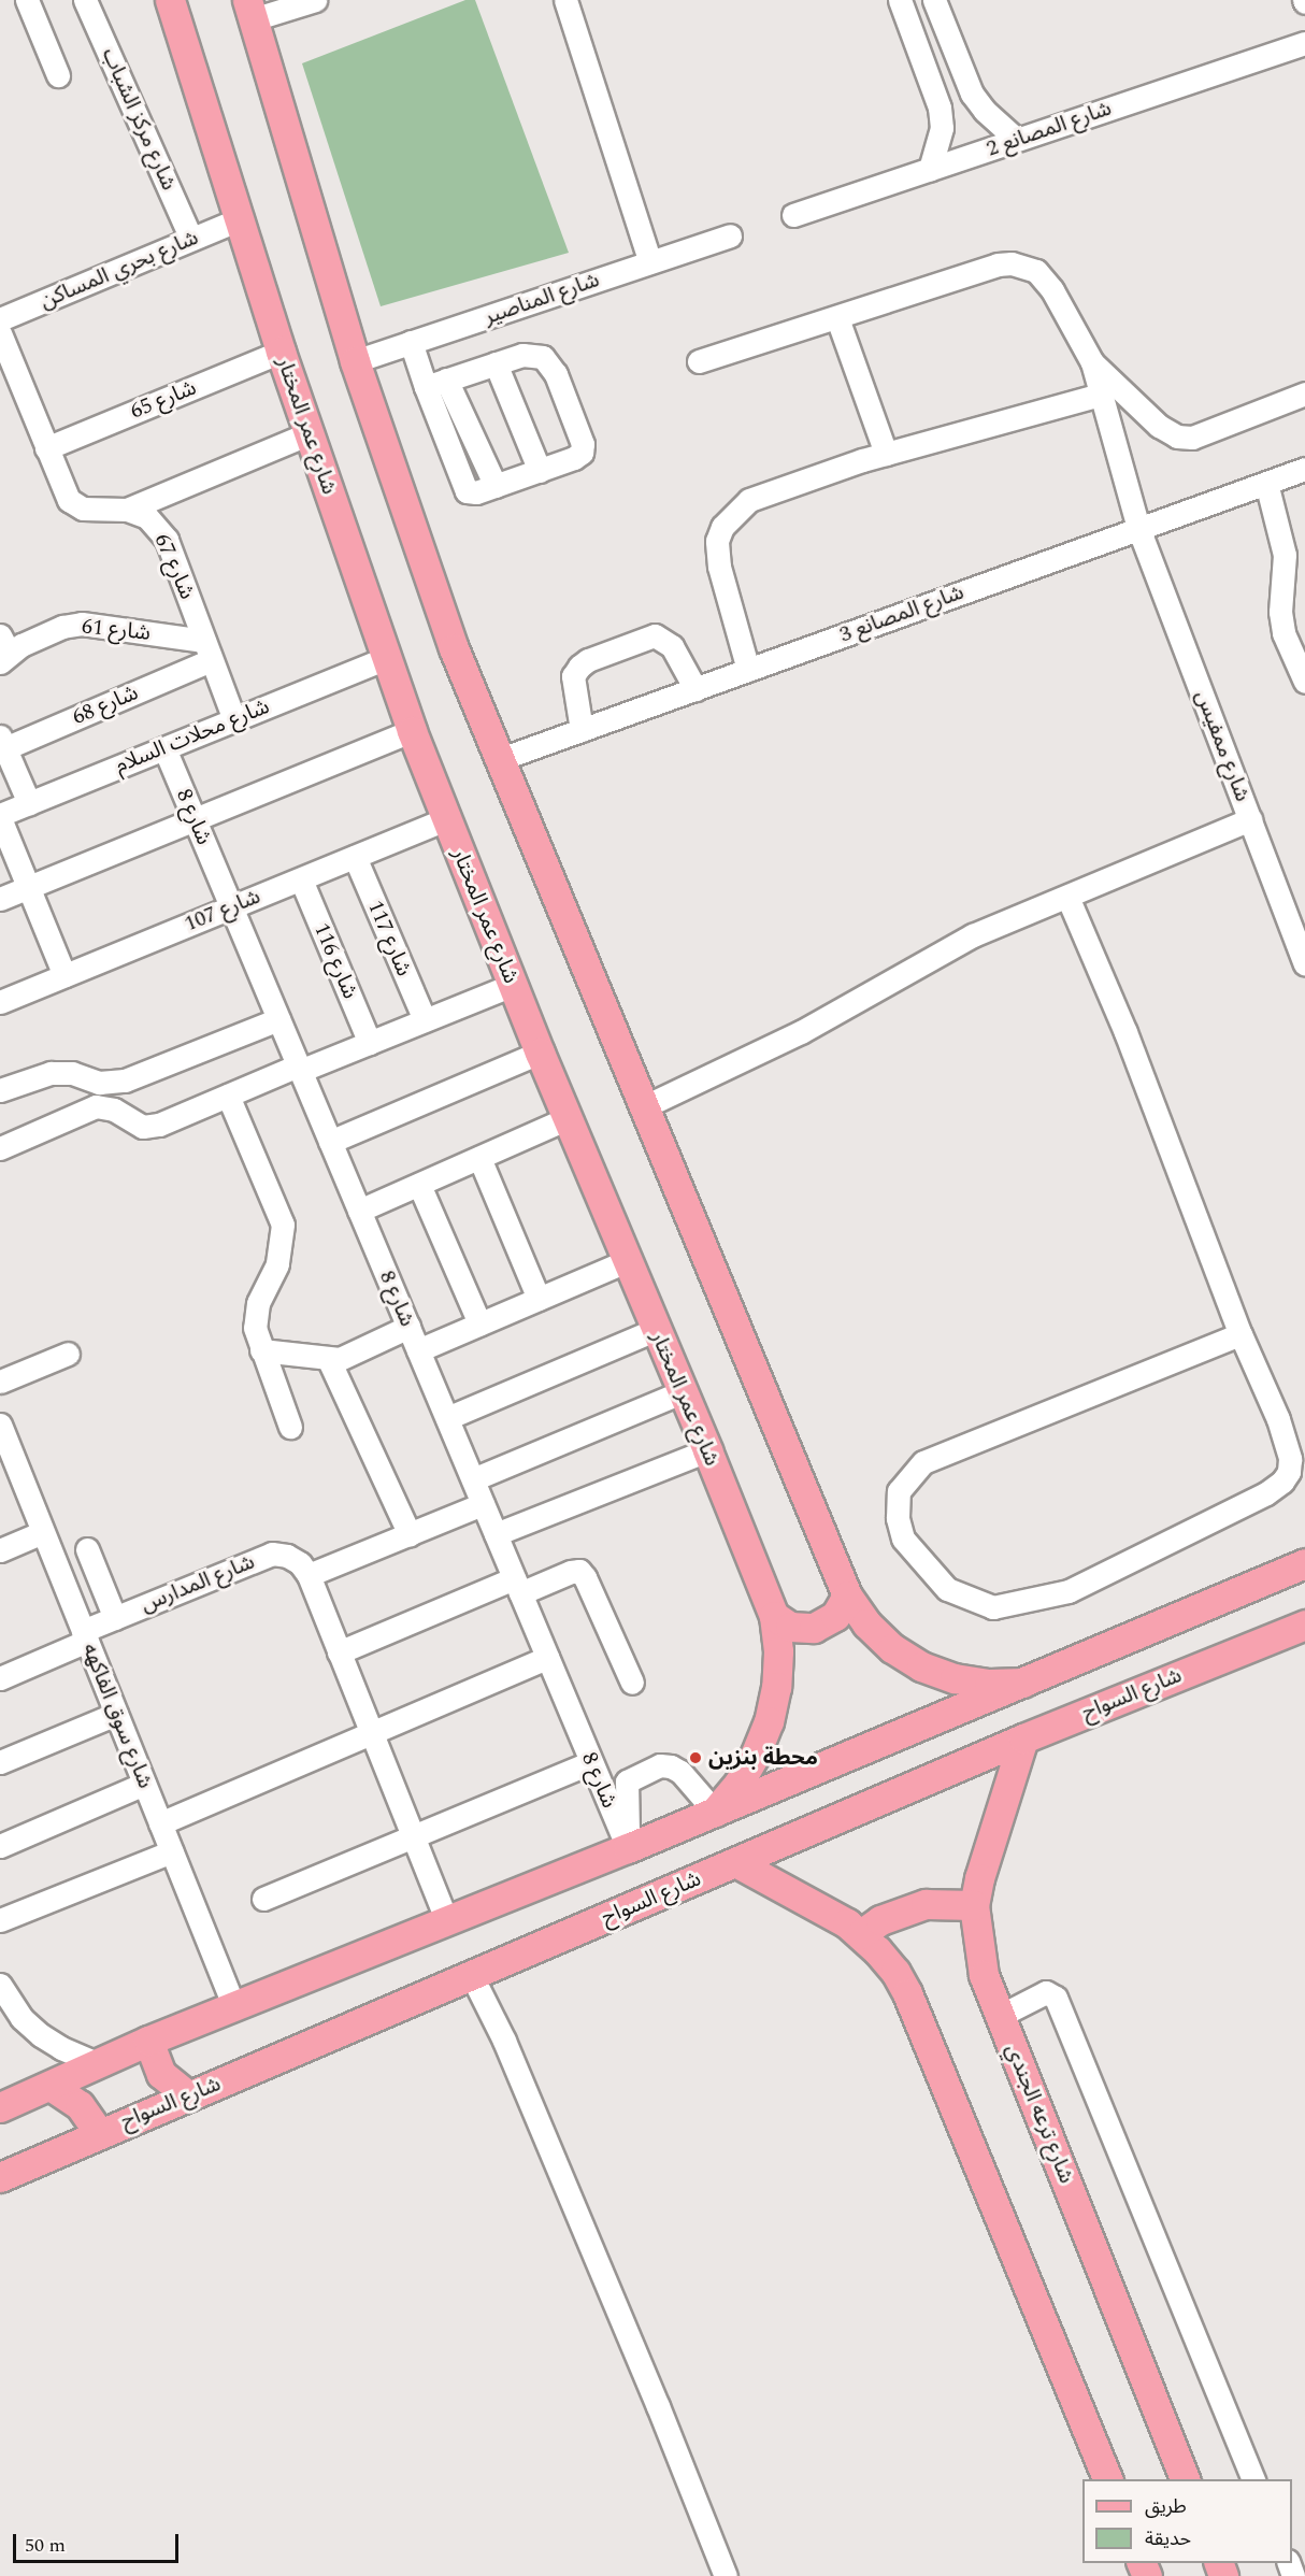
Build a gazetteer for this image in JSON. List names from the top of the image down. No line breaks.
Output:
{"streets":{"main road":["شارع عمر المختار","شارع السواح","شارع ترعه الجندي"],"street":["شارع مركز الشباب","شارع المصانع 2","شارع بحري المساكن","شارع المناصير","شارع 65","شارع 67","شارع المصانع 3","شارع 61","شارع 68","شارع محلات السلام","شارع ممفيس","شارع 8","شارع 107","شارع 117","شارع 116","شارع المدارس","شارع سوق الفاكهه"]},"crossings":[["شارع مركز الشباب","شارع بحري المساكن"],["شارع بحري المساكن","شارع عمر المختار"],["شارع 65","شارع عمر المختار"],["شارع 65","شارع 67"],["شارع عمر المختار","شارع محلات السلام"],["شارع عمر المختار","شارع 107"],["شارع 67","شارع 61"],["شارع 67","شارع 68"],["شارع 67","شارع محلات السلام"],["شارع المصانع 3","شارع ممفيس"],["شارع 61","شارع 68"],["شارع محلات السلام","شارع 8"],["شارع 8","شارع 107"],["شارع 107","شارع 117"],["شارع 107","شارع 116"],["شارع المدارس","شارع سوق الفاكهه"],["شارع السواح","شارع ترعه الجندي"]],"places":["محطة بنزين"],"legend":["طريق","حديقة"],"scale_bar":"50 m"}
